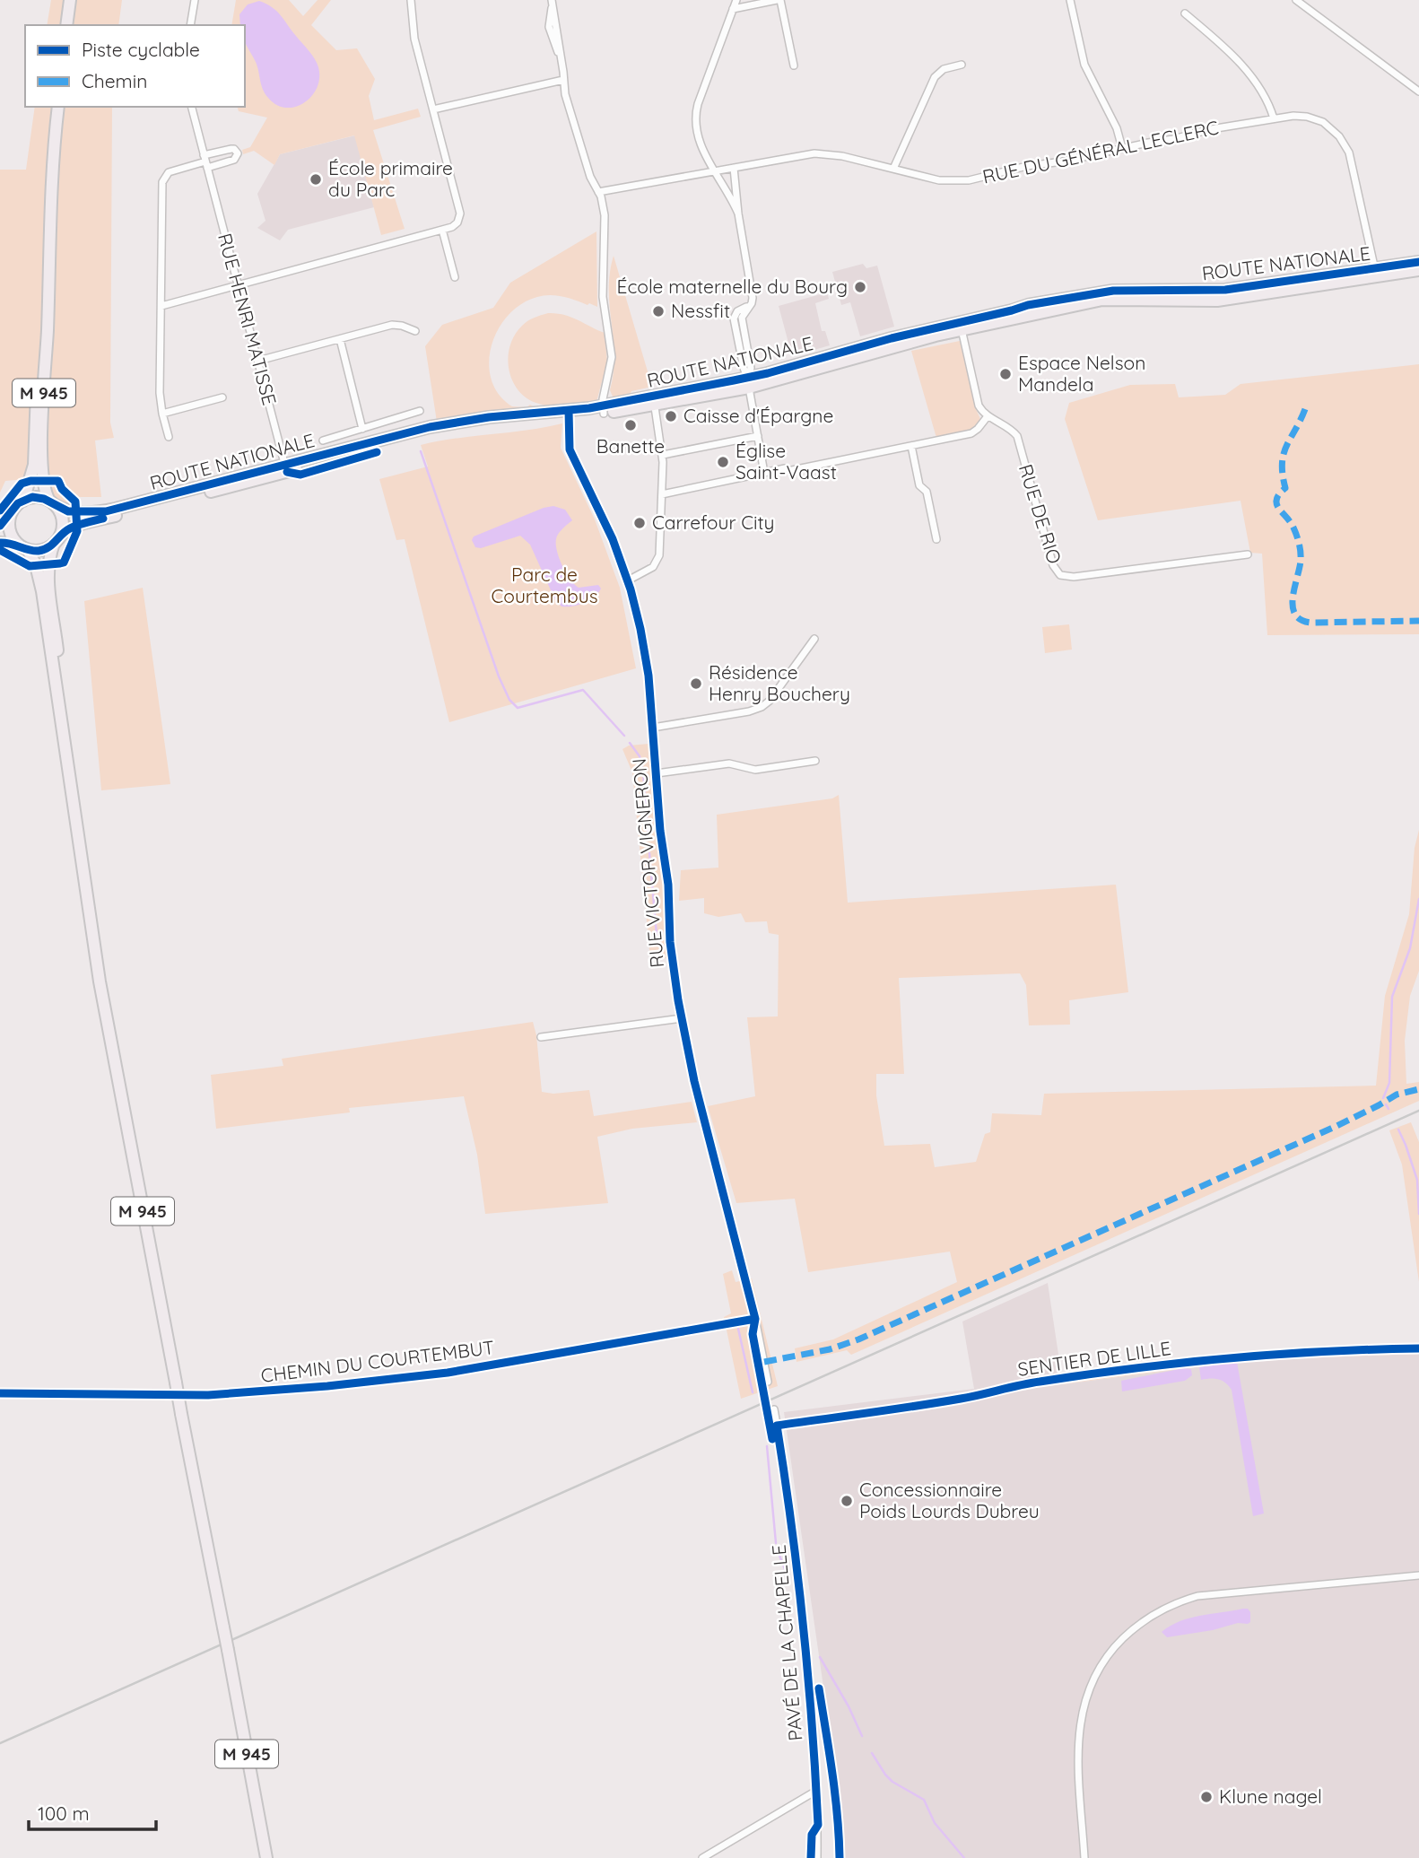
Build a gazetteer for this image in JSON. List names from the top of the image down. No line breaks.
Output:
{"streets":{"main road":["ROUTE NATIONALE","M 945"],"street":["RUE DU GÉNÉRAL LECLERC","RUE HENRI MATISSE","RUE DE RIO","RUE VICTOR VIGNERON","SENTIER DE LILLE","CHEMIN DU COURTEMBUT","PAVÉ DE LA CHAPELLE"]},"crossings":[["RUE DU GÉNÉRAL LECLERC","ROUTE NATIONALE"],["ROUTE NATIONALE","RUE HENRI MATISSE"],["ROUTE NATIONALE","M 945"],["ROUTE NATIONALE","RUE VICTOR VIGNERON"],["RUE VICTOR VIGNERON","CHEMIN DU COURTEMBUT"],["SENTIER DE LILLE","PAVÉ DE LA CHAPELLE"]],"parks":["Parc de Courtembus"],"places":["École primaire du Parc","École maternelle du Bourg","Nessfit","Espace Nelson Mandela","Caisse d'Épargne","Banette","Église Saint-Vaast","Carrefour City","Résidence Henry Bouchery","Concessionnaire Poids Lourds Dubreu","Klune nagel"],"legend":["Piste cyclable","Chemin"],"scale_bar":"100 m"}
